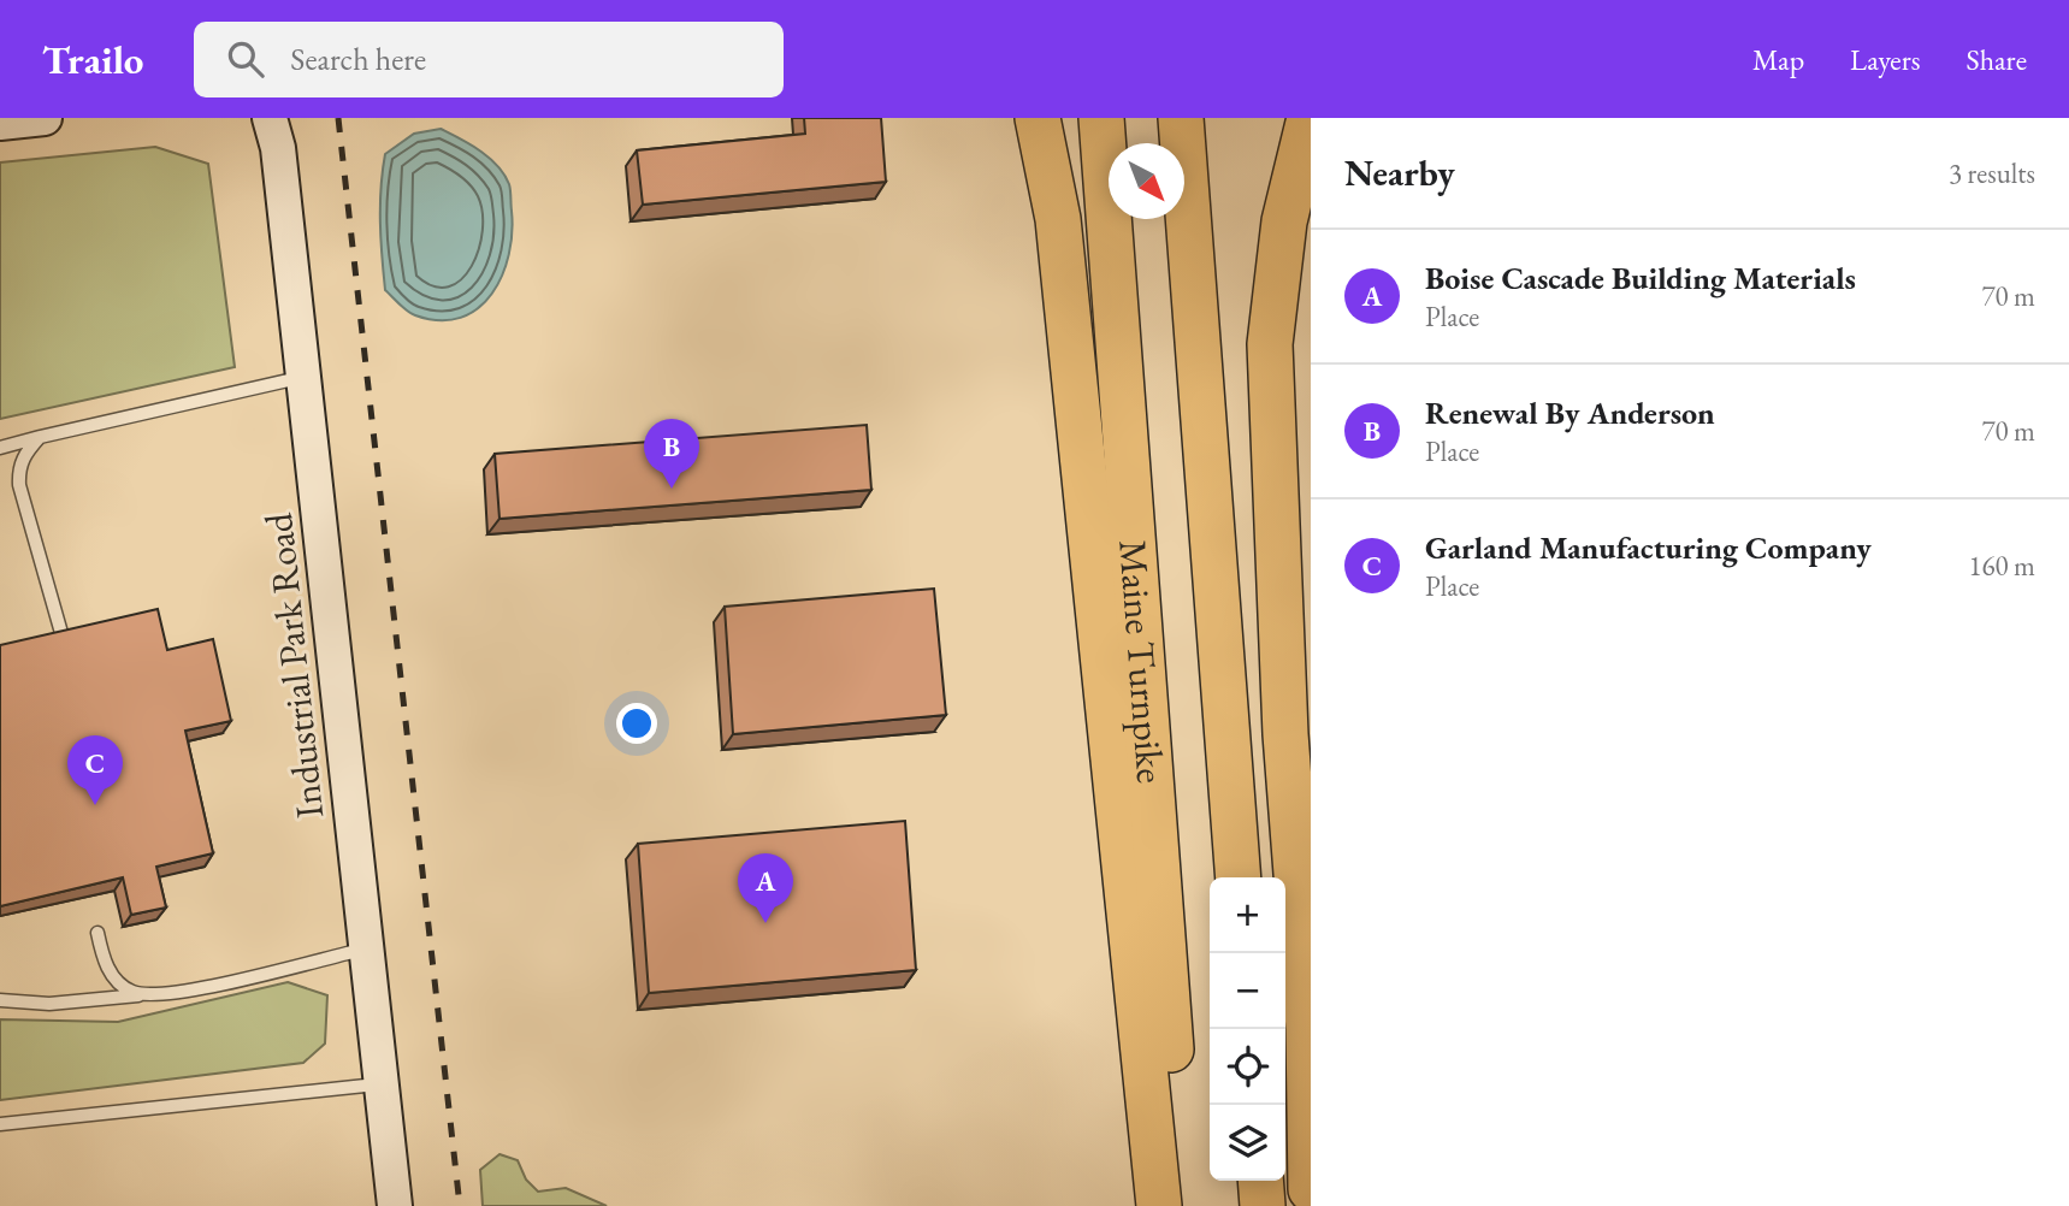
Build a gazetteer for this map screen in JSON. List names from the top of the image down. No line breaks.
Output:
{"streets":{"highway":["Maine Turnpike"],"street":["Industrial Park Road"]},"north":"bottom right","page":{"header":"Trailo","search":"Search here","nav":["Map","Layers","Share"],"heading":["Nearby","3 results"],"list":[{"mark":"A","name":"Boise Cascade Building Materials","note":"Place","value":"70 m"},{"mark":"B","name":"Renewal By Anderson","note":"Place","value":"70 m"},{"mark":"C","name":"Garland Manufacturing Company","note":"Place","value":"160 m"}],"pins":["B","C","A"],"map_buttons":["+","−"]}}
